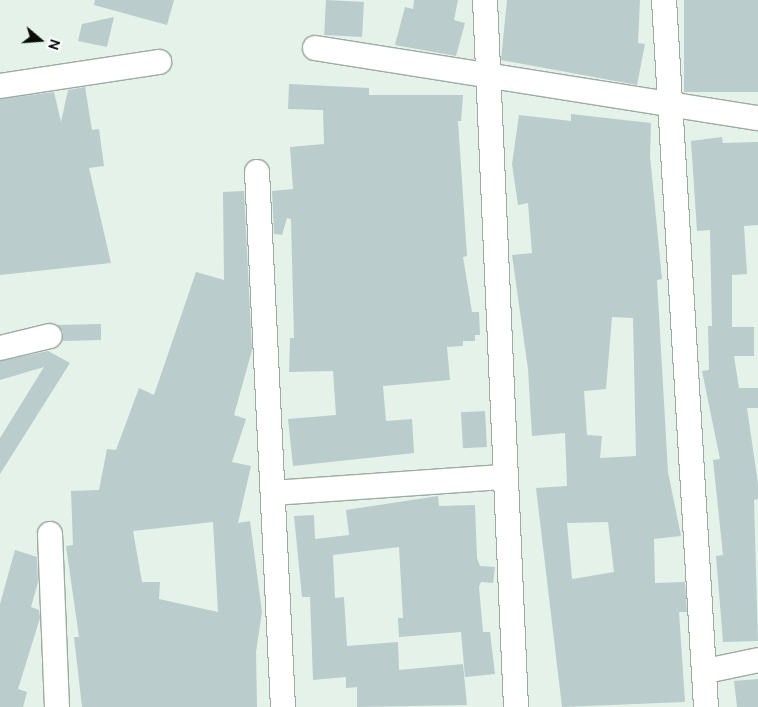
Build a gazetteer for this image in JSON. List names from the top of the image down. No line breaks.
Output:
{"north":"right"}
